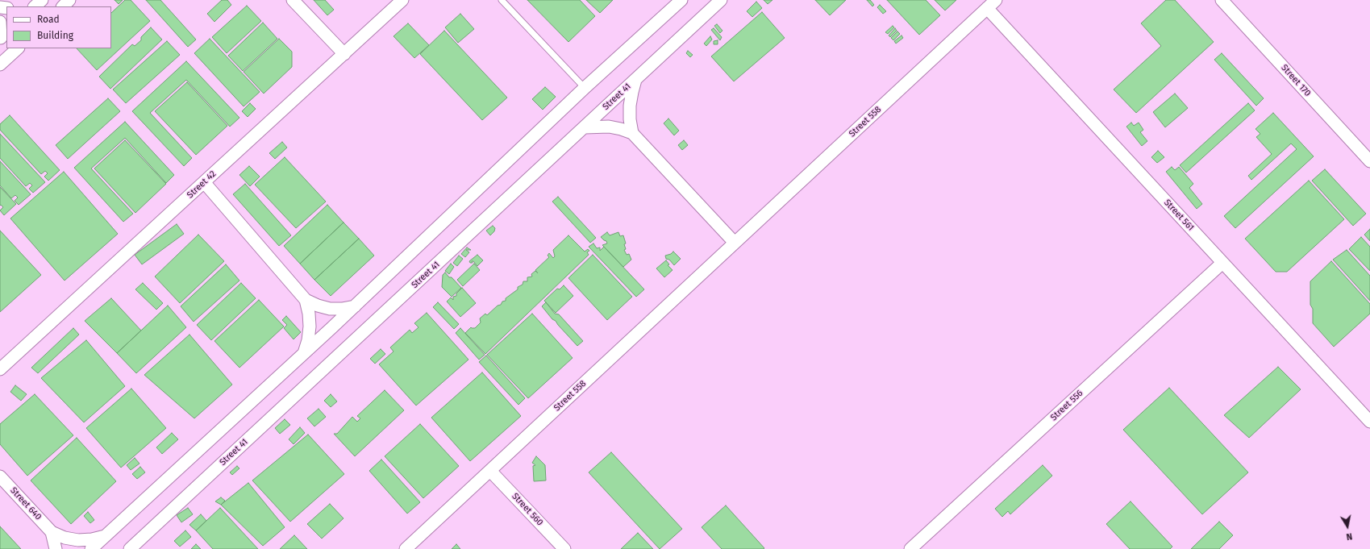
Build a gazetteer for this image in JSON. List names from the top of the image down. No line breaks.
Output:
{"streets":{"street":["Street 170","Street 41","Street 558","Street 42","Street 561","Street 556","Street 640","Street 560"]},"crossings":[["Street 558","Street 561"],["Street 558","Street 560"],["Street 561","Street 556"]],"legend":["Road","Building"],"north":"bottom"}
